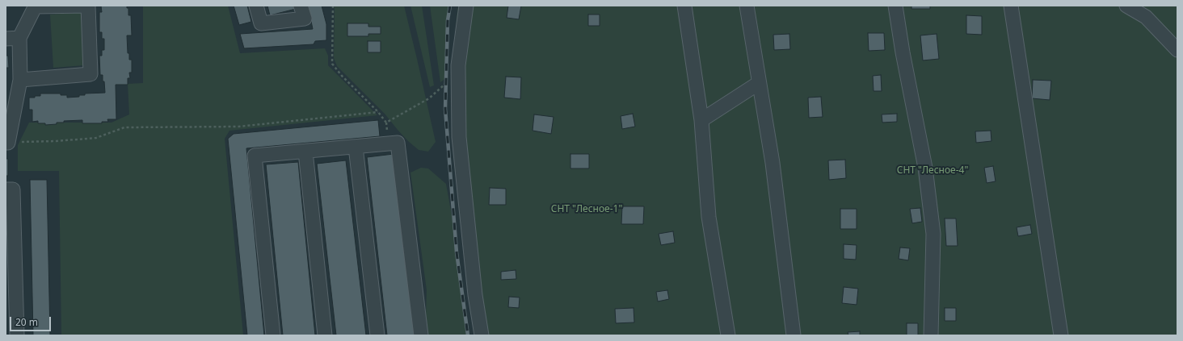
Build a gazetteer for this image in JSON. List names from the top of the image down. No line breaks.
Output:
{"parks":["СНТ \"Лесное-4\"","СНТ \"Лесное-1\""],"scale_bar":"20 m"}
